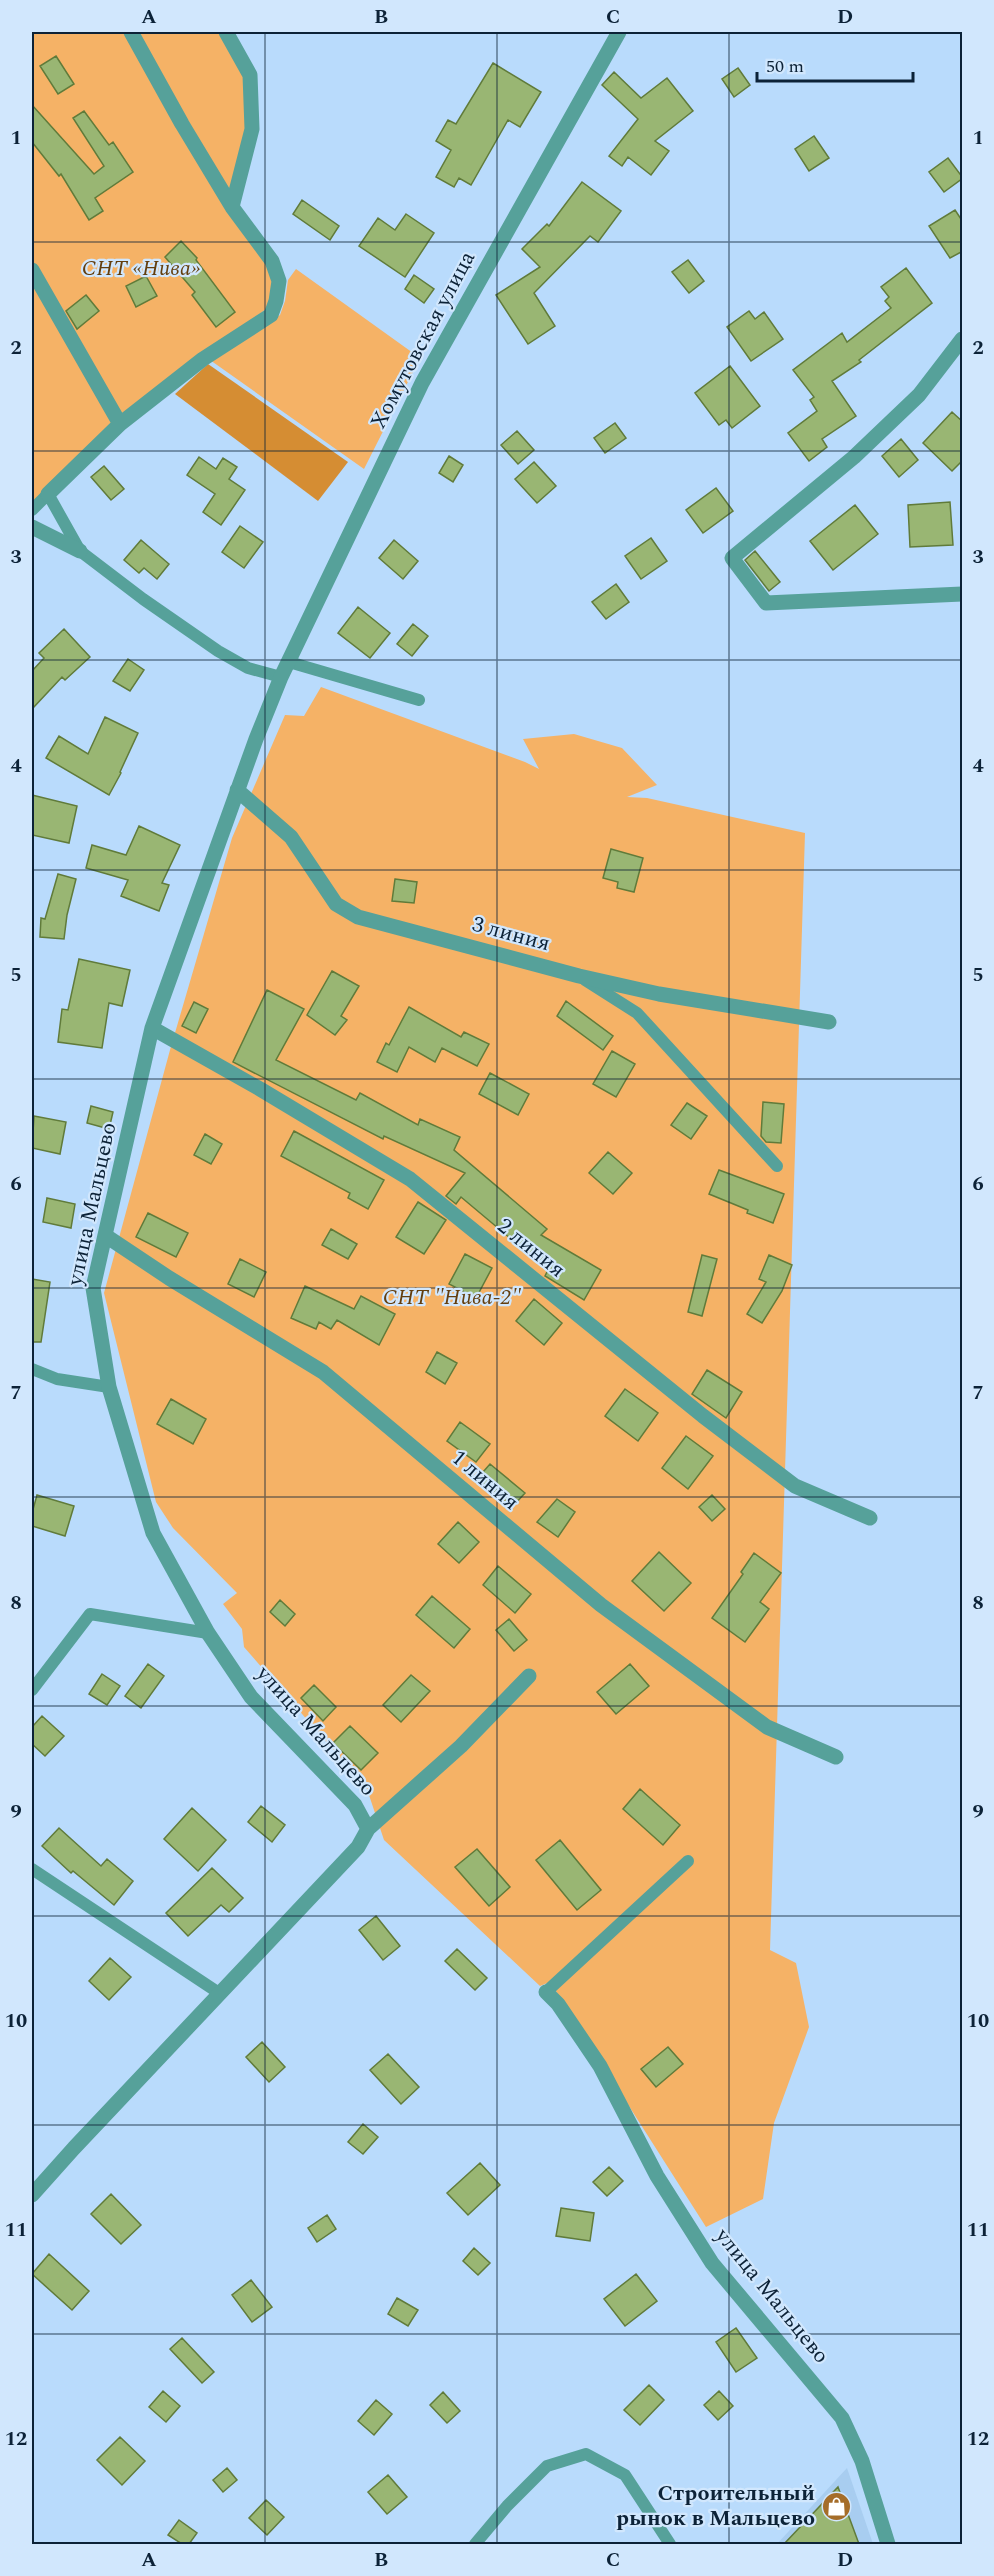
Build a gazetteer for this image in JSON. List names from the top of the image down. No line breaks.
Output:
{"streets":{"street":["Хомутовская улица","3 линия","улица Мальцево","2 линия","1 линия"]},"crossings":[["Хомутовская улица","улица Мальцево"],["3 линия","улица Мальцево"],["улица Мальцево","2 линия"],["улица Мальцево","1 линия"]],"parks":["СНТ «Нива»","СНТ \"Нива-2\""],"places":{"shop":["Строительный рынок в Мальцево"]},"scale_bar":"50 m","grid":{"columns":["A","B","C","D"],"rows":["1","2","3","4","5","6","7","8","9","10","11","12"]}}
